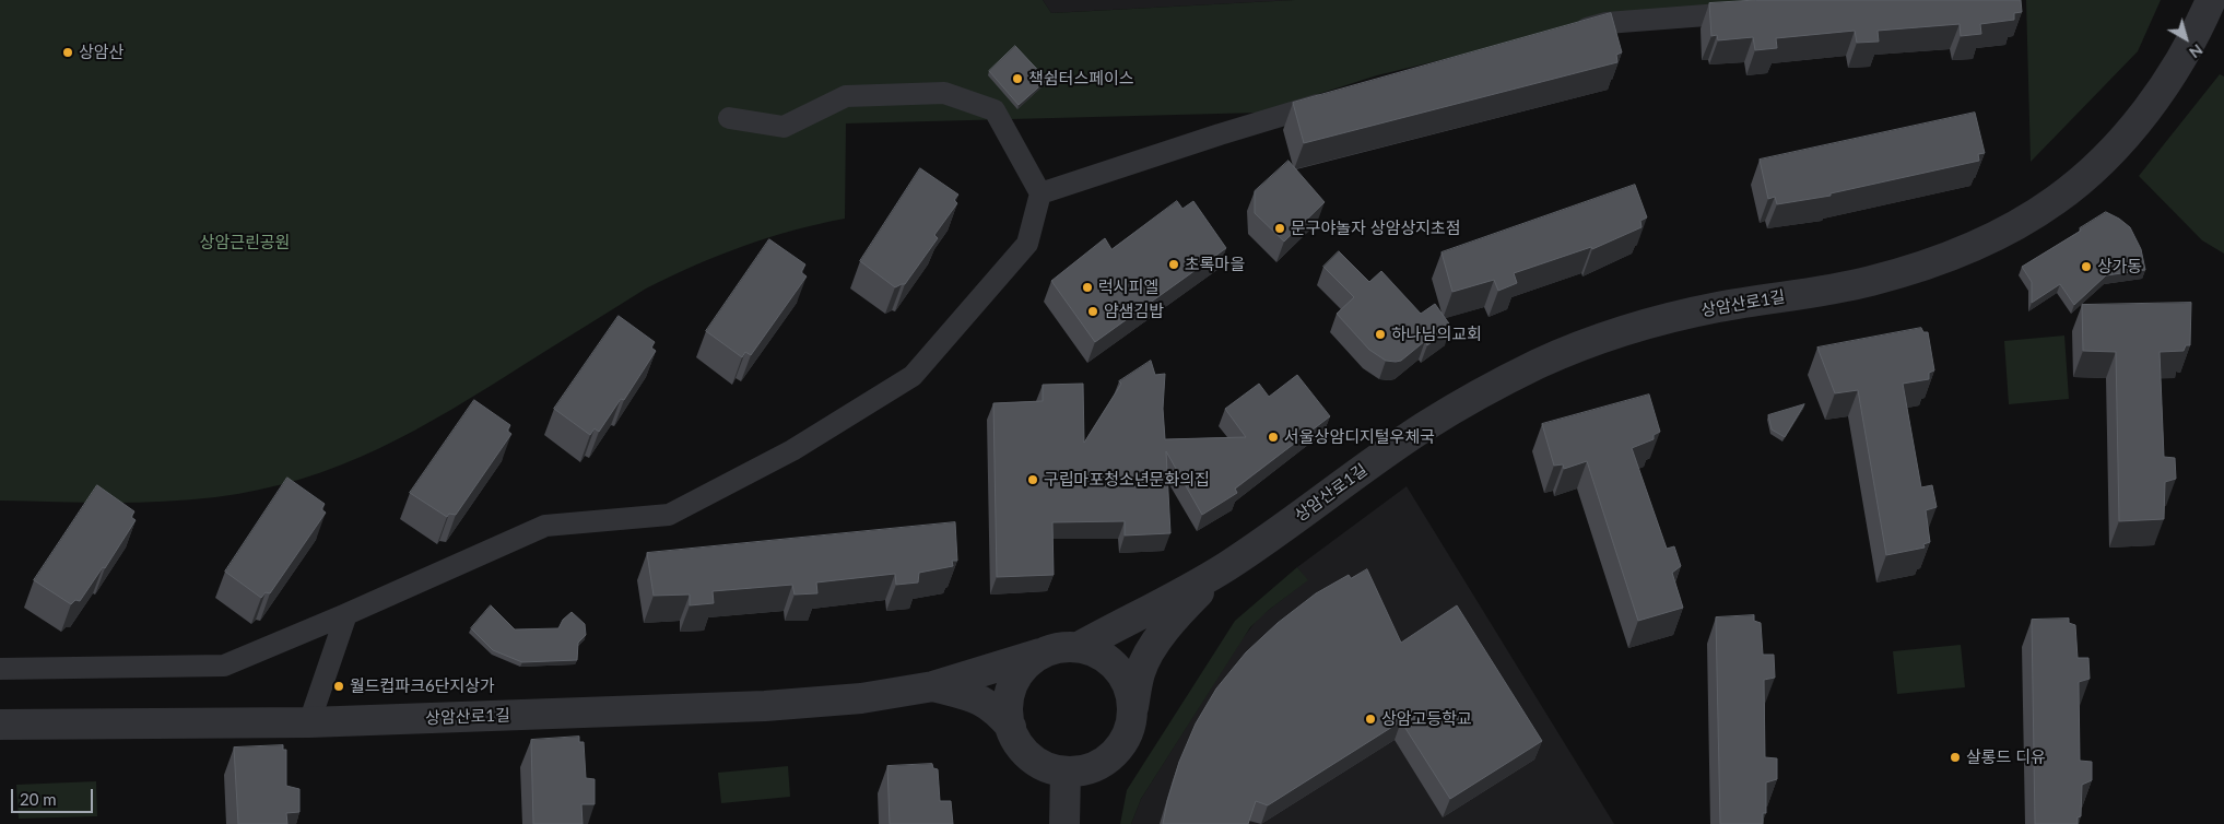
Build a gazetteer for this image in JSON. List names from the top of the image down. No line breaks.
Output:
{"streets":{"street":["상암산로1길"]},"parks":["상암근린공원"],"places":["상암산","책쉼터스페이스","문구야놀자 상암상지초점","초록마을","상가동","럭시피엘","얌샘김밥","하나님의교회","서울상암디지털우체국","구립마포청소년문화의집","월드컵파크6단지상가","상암고등학교","살롱드 디유"],"scale_bar":"20 m","north":"bottom right"}
